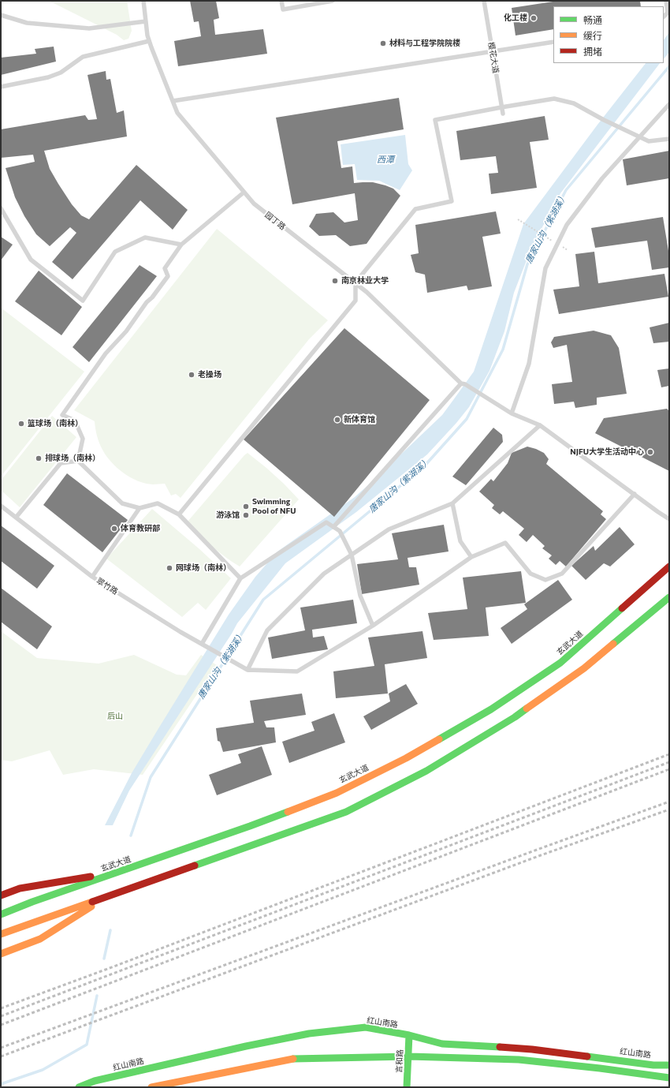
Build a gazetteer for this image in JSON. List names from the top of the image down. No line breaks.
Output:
{"streets":{"main road":["玄武大道","红山南路","言和路"],"lane":["樱花大道","园丁路","翠竹路"]},"crossings":[["红山南路","言和路"]],"water":["西潭","唐家山沟（紫湖溪）"],"parks":["后山"],"places":["化工楼","材料与工程学院院楼","南京林业大学","老操场","新体育馆","篮球场（南林）","NJFU大学生活动中心","排球场（南林）","Swimming Pool of NFU","游泳馆","体育教研部","网球场（南林）"],"legend":["畅通","缓行","拥堵"]}
